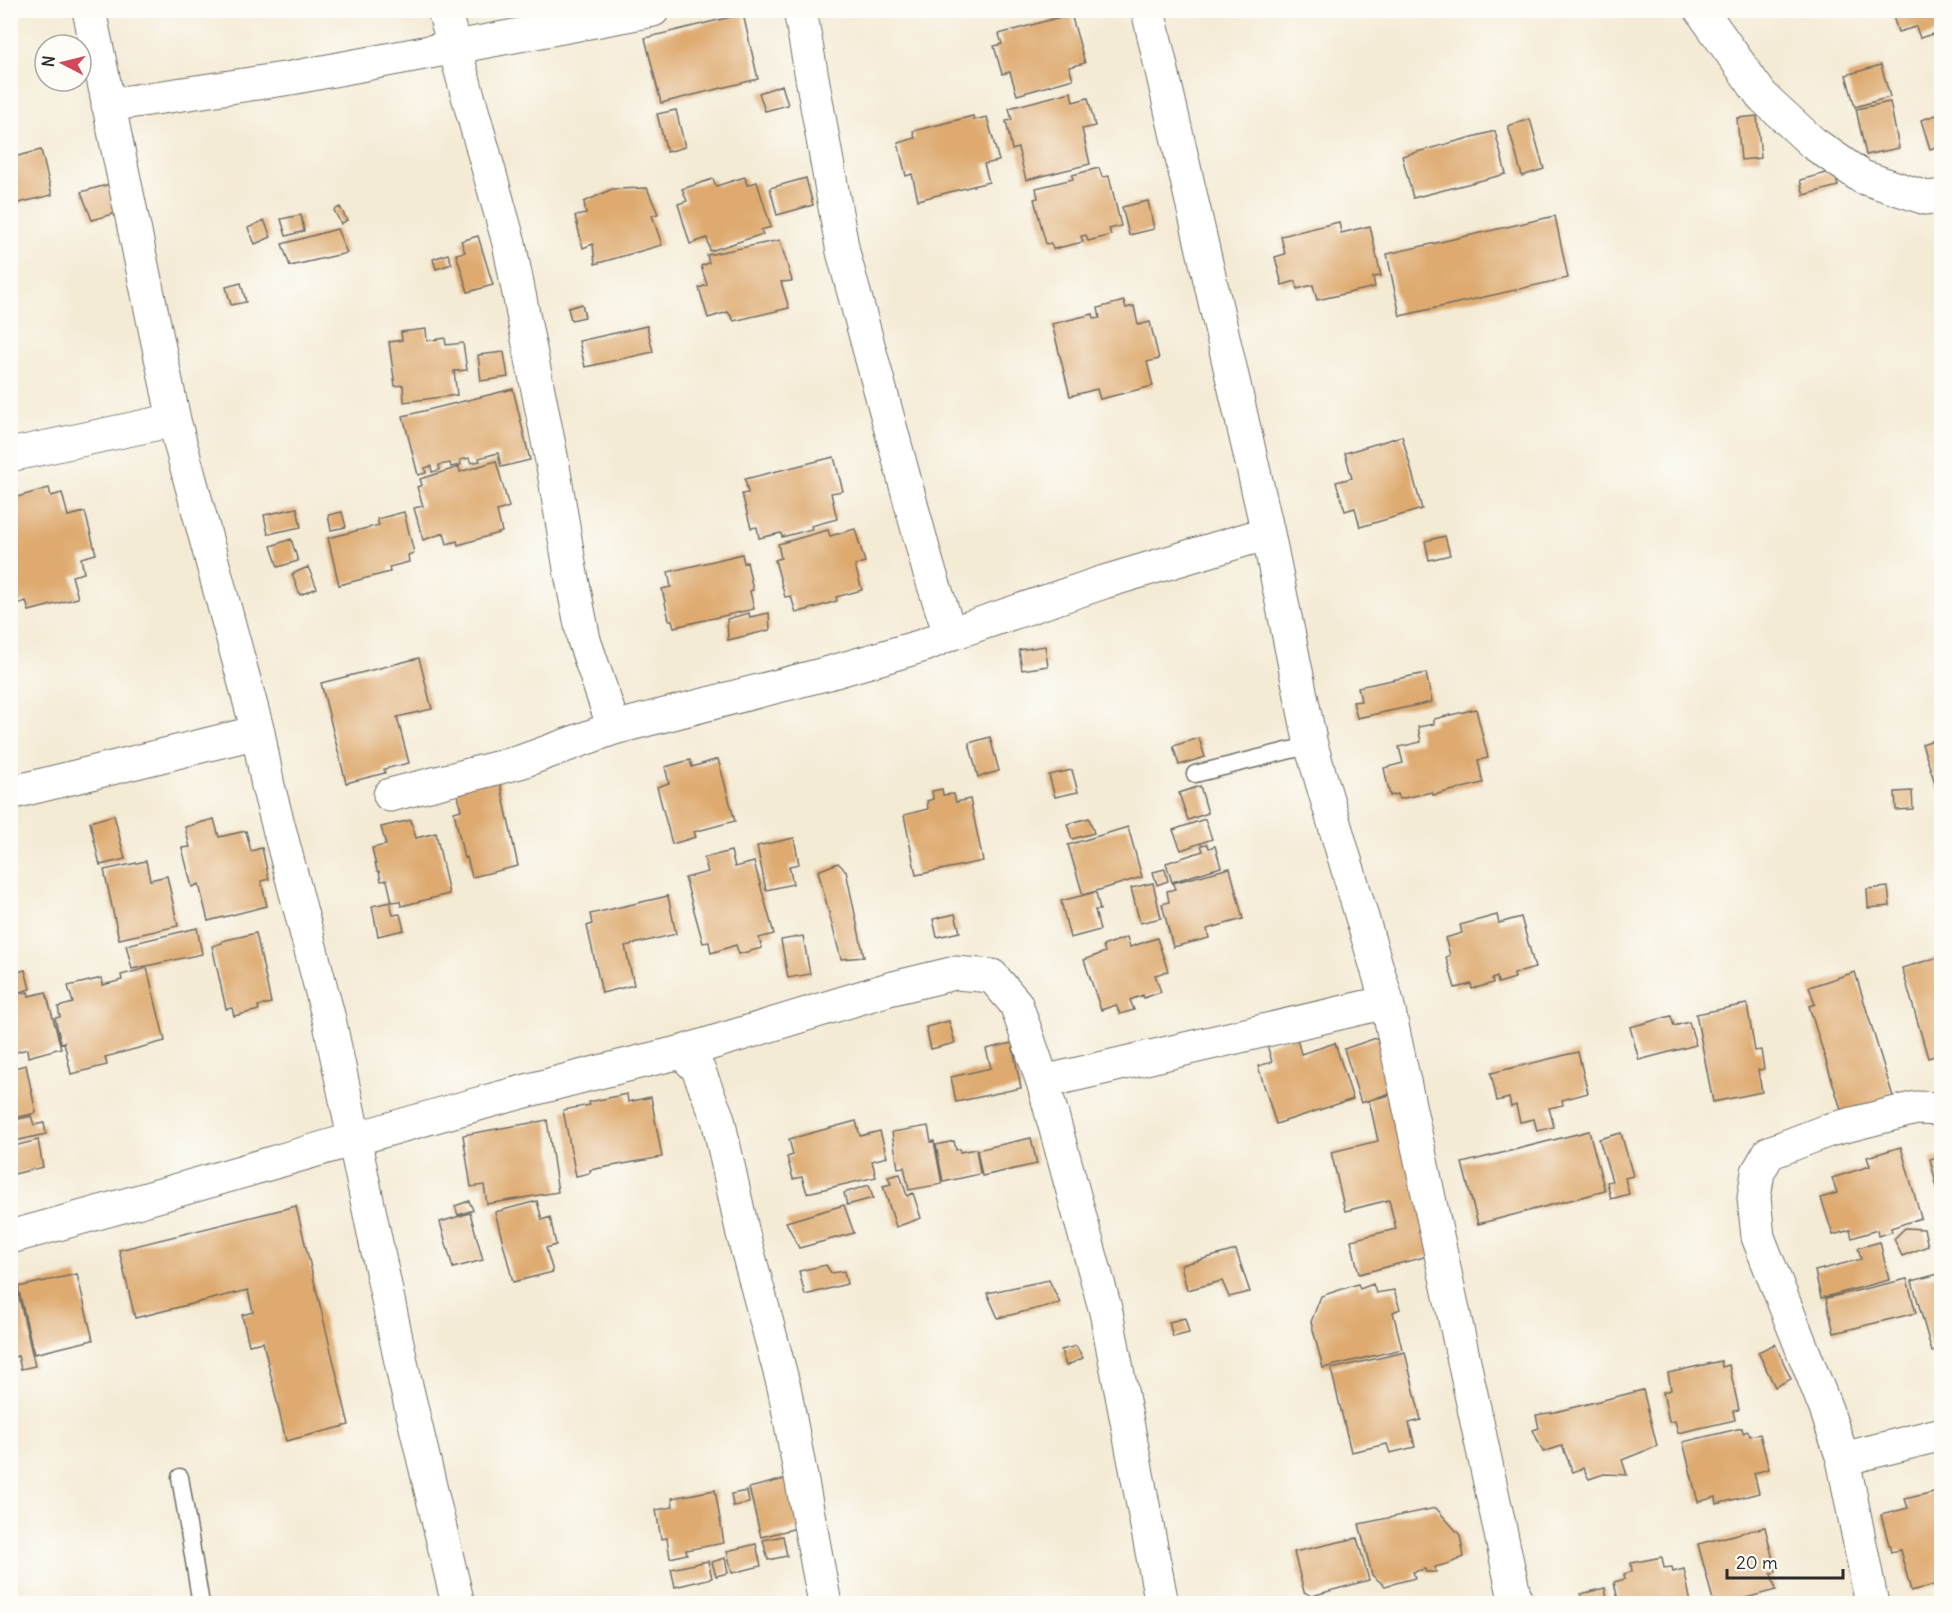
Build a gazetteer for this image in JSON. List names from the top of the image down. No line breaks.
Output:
{"scale_bar":"20 m","north":"left"}
